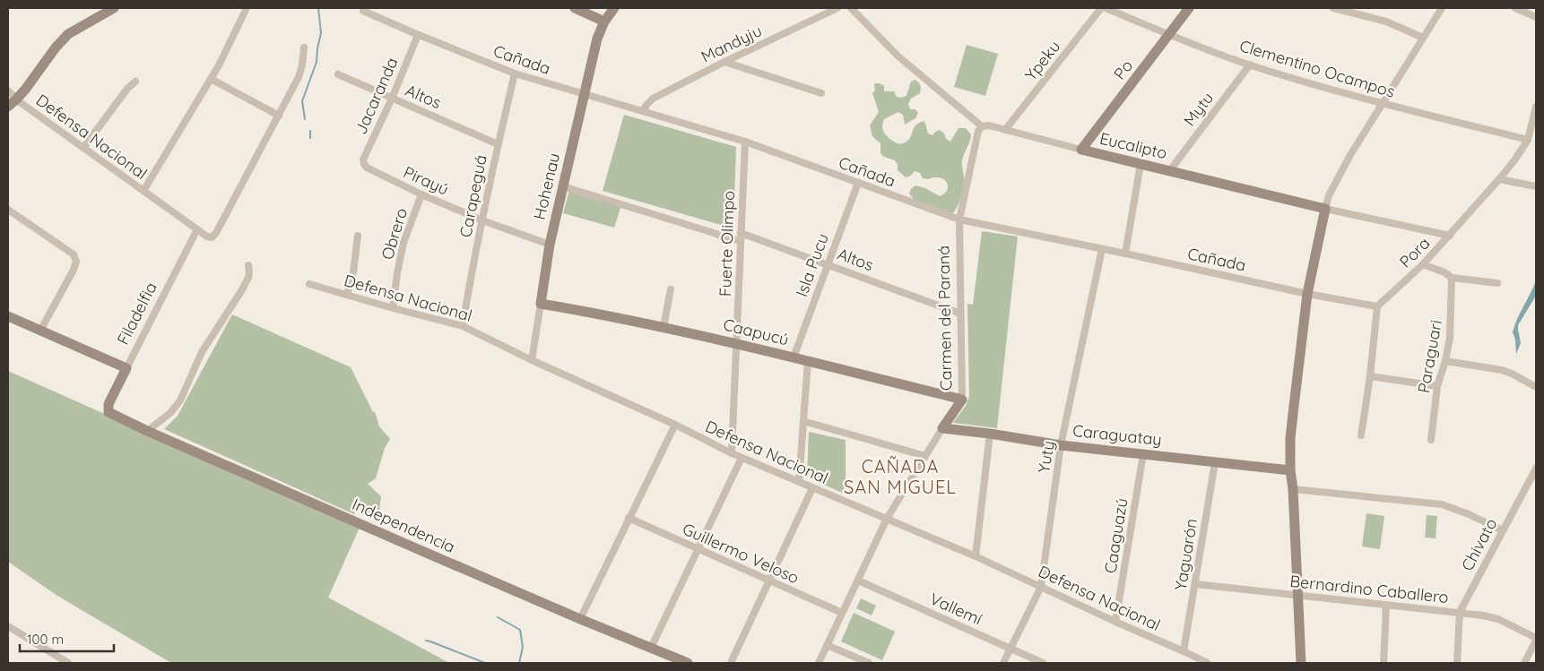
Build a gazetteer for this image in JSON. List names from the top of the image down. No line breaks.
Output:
{"streets":{"street":["Mandyju","Cañada","Ypeku","Clementino Ocampos","Po","Jacaranda","Altos","Mytu","Defensa Nacional","Eucalipto","Pirayú","Hohenau","Carapeguá","Obrero","Fuerte Olimpo","Pora","Isla Pucu","Filadelfia","Carmen del Paraná","Caapucú","Paraguari","Caraguatay","Yuty","Independencia","Caaguazú","Chivato","Guillermo Veloso","Yaguarón","Bernardino Caballero","Vallemí"]},"crossings":[["Mandyju","Cañada"],["Cañada","Jacaranda"],["Cañada","Hohenau"],["Cañada","Carapeguá"],["Cañada","Fuerte Olimpo"],["Cañada","Pora"],["Cañada","Isla Pucu"],["Cañada","Carmen del Paraná"],["Cañada","Yuty"],["Ypeku","Eucalipto"],["Clementino Ocampos","Po"],["Clementino Ocampos","Mytu"],["Clementino Ocampos","Pora"],["Po","Eucalipto"],["Jacaranda","Altos"],["Jacaranda","Pirayú"],["Altos","Carapeguá"],["Altos","Fuerte Olimpo"],["Altos","Isla Pucu"],["Altos","Carmen del Paraná"],["Mytu","Eucalipto"],["Defensa Nacional","Hohenau"],["Defensa Nacional","Carapeguá"],["Defensa Nacional","Obrero"],["Defensa Nacional","Fuerte Olimpo"],["Defensa Nacional","Filadelfia"],["Defensa Nacional","Carmen del Paraná"],["Defensa Nacional","Yuty"],["Defensa Nacional","Caaguazú"],["Defensa Nacional","Yaguarón"],["Eucalipto","Pora"],["Eucalipto","Carmen del Paraná"],["Pirayú","Hohenau"],["Pirayú","Carapeguá"],["Pirayú","Obrero"],["Hohenau","Caapucú"],["Fuerte Olimpo","Caapucú"],["Isla Pucu","Caapucú"],["Filadelfia","Independencia"],["Carmen del Paraná","Caapucú"],["Carmen del Paraná","Caraguatay"],["Carmen del Paraná","Guillermo Veloso"],["Carmen del Paraná","Vallemí"],["Caraguatay","Yuty"],["Caraguatay","Caaguazú"],["Caraguatay","Yaguarón"],["Yuty","Vallemí"],["Chivato","Bernardino Caballero"],["Yaguarón","Bernardino Caballero"]],"districts":["CAÑADA SAN MIGUEL"],"scale_bar":"100 m"}
